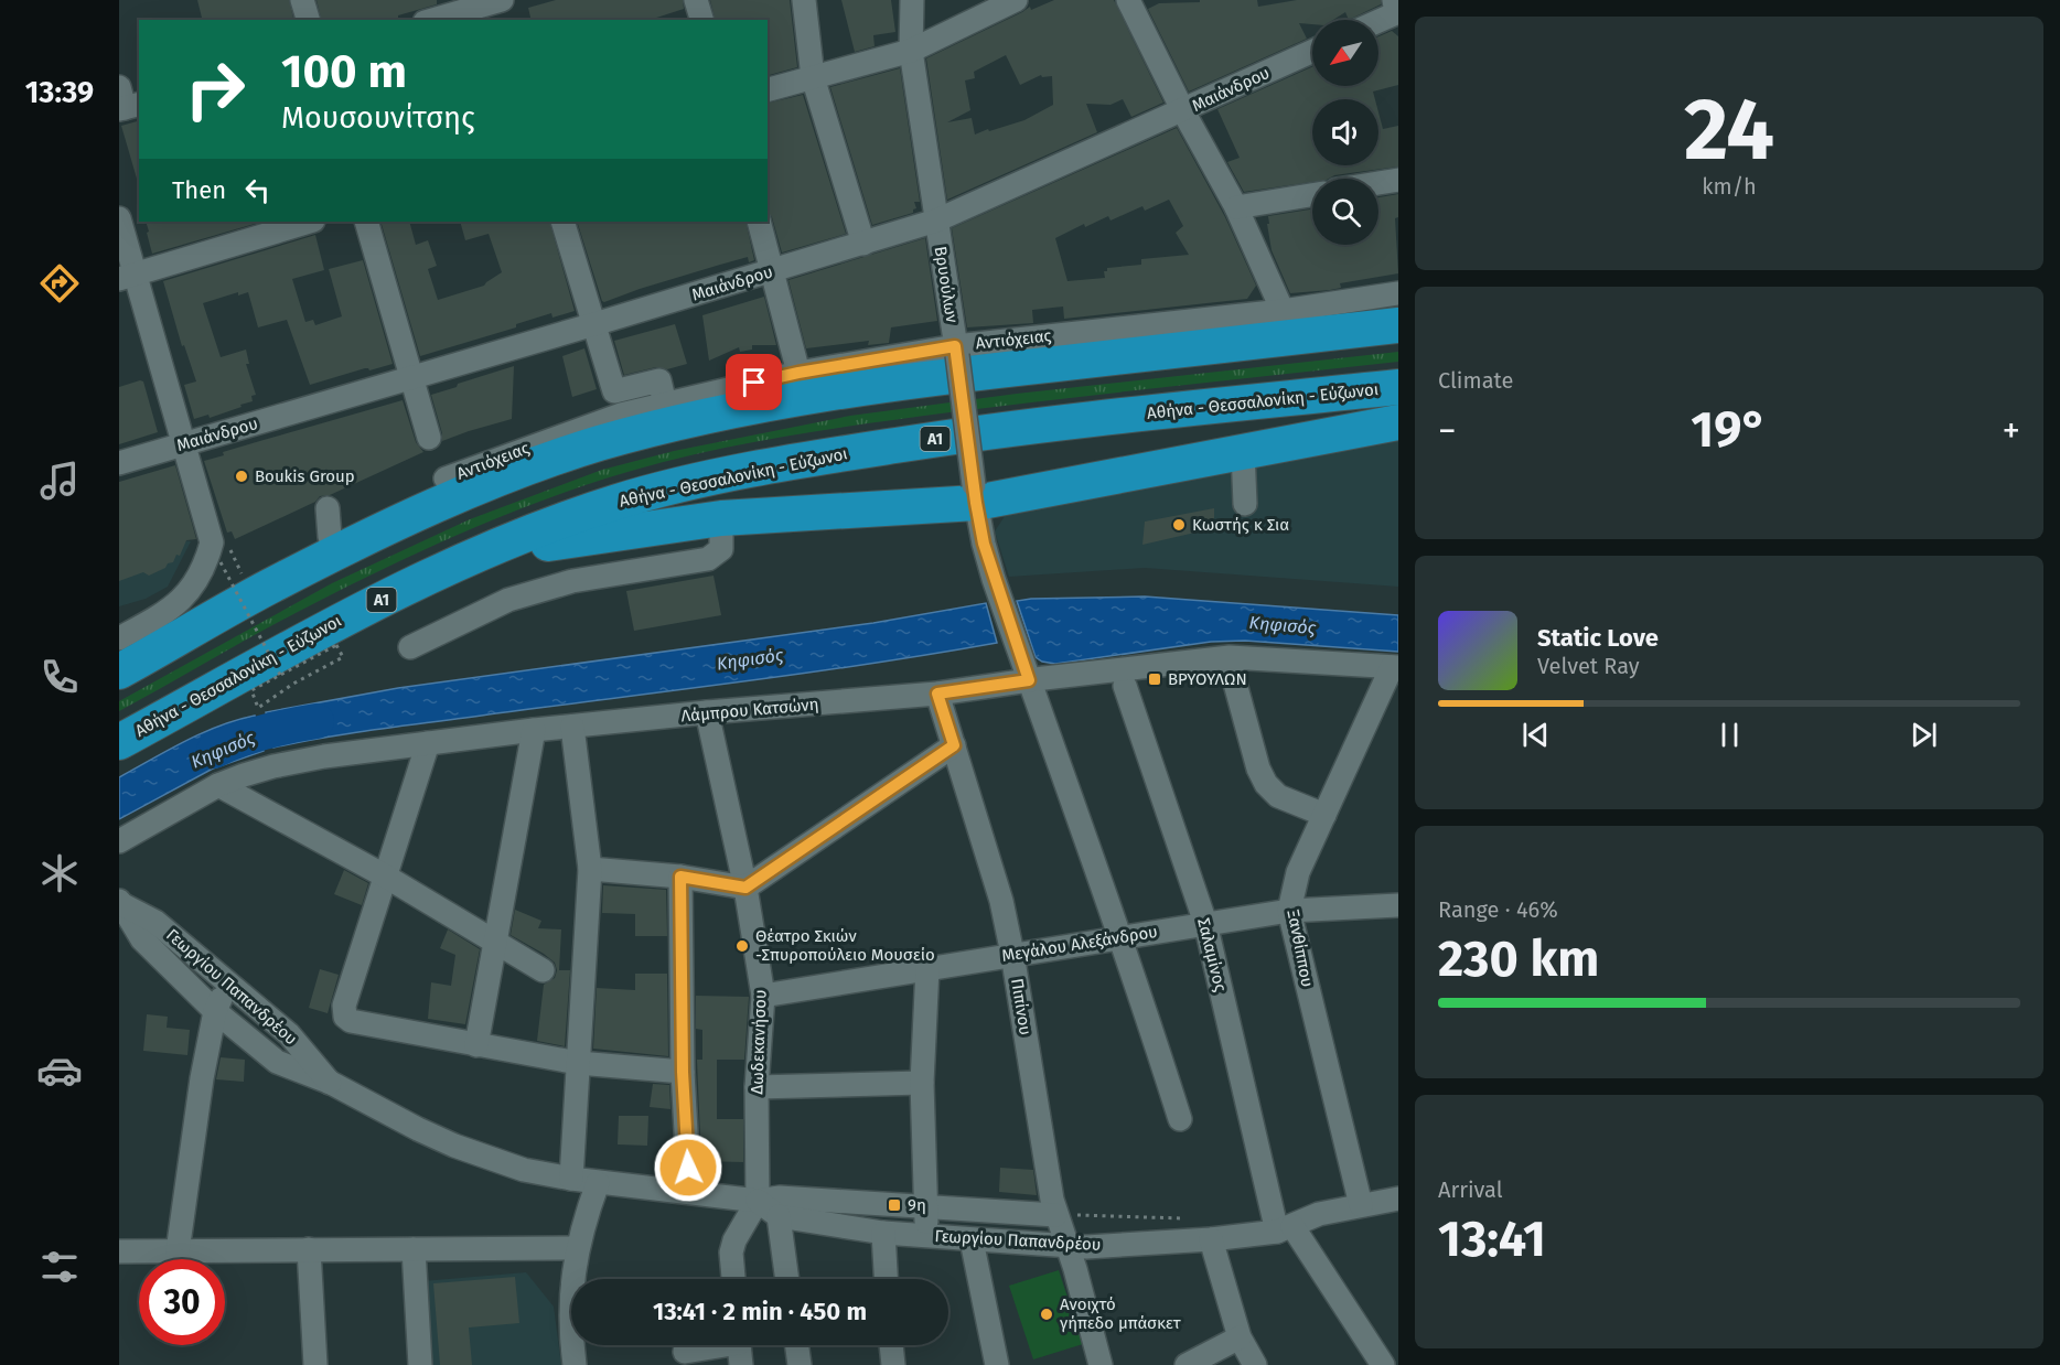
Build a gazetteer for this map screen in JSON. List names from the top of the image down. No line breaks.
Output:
{"streets":{"highway":["Αθήνα - Θεσσαλονίκη - Εύζωνοι","Α1"],"street":["Μαιάνδρου","Βρυούλων","Αντιόχειας","Λάμπρου Κατσώνη","Μεγάλου Αλεξάνδρου","Ξανθίππου","Σαλαμίνος","Γεωργίου Παπανδρέου","Πιπίνου","Δωδεκανήσου"]},"crossings":[["Μαιάνδρου","Βρυούλων"],["Βρυούλων","Αντιόχειας"],["Βρυούλων","Λάμπρου Κατσώνη"],["Βρυούλων","Μεγάλου Αλεξάνδρου"],["Λάμπρου Κατσώνη","Ξανθίππου"],["Λάμπρου Κατσώνη","Πιπίνου"],["Λάμπρου Κατσώνη","Δωδεκανήσου"],["Μεγάλου Αλεξάνδρου","Ξανθίππου"],["Μεγάλου Αλεξάνδρου","Σαλαμίνος"],["Μεγάλου Αλεξάνδρου","Πιπίνου"],["Μεγάλου Αλεξάνδρου","Δωδεκανήσου"],["Ξανθίππου","Γεωργίου Παπανδρέου"],["Σαλαμίνος","Γεωργίου Παπανδρέου"],["Γεωργίου Παπανδρέου","Πιπίνου"],["Γεωργίου Παπανδρέου","Δωδεκανήσου"]],"water":["Κηφισός"],"places":{"other":["Boukis Group","Κωστής κ Σια","Θέατρο Σκιών -Σπυροπούλειο Μουσείο","Ανοιχτό γήπεδο μπάσκετ"],"transit":["ΒΡΥΟΥΛΩΝ","9η"]},"north":"bottom left","page":{"tabs":"13:39","tile":[["24","km/h"],"Climate",["Range · 46%","230 km"],["Arrival","13:41"]],"turn":["100 m","Μουσουνίτσης"],"then":"Then","heat":["−","19°","+"],"song":["Static Love","Velvet Ray"],"limit":"30","trip":"13:41 · 2 min · 450 m"}}
